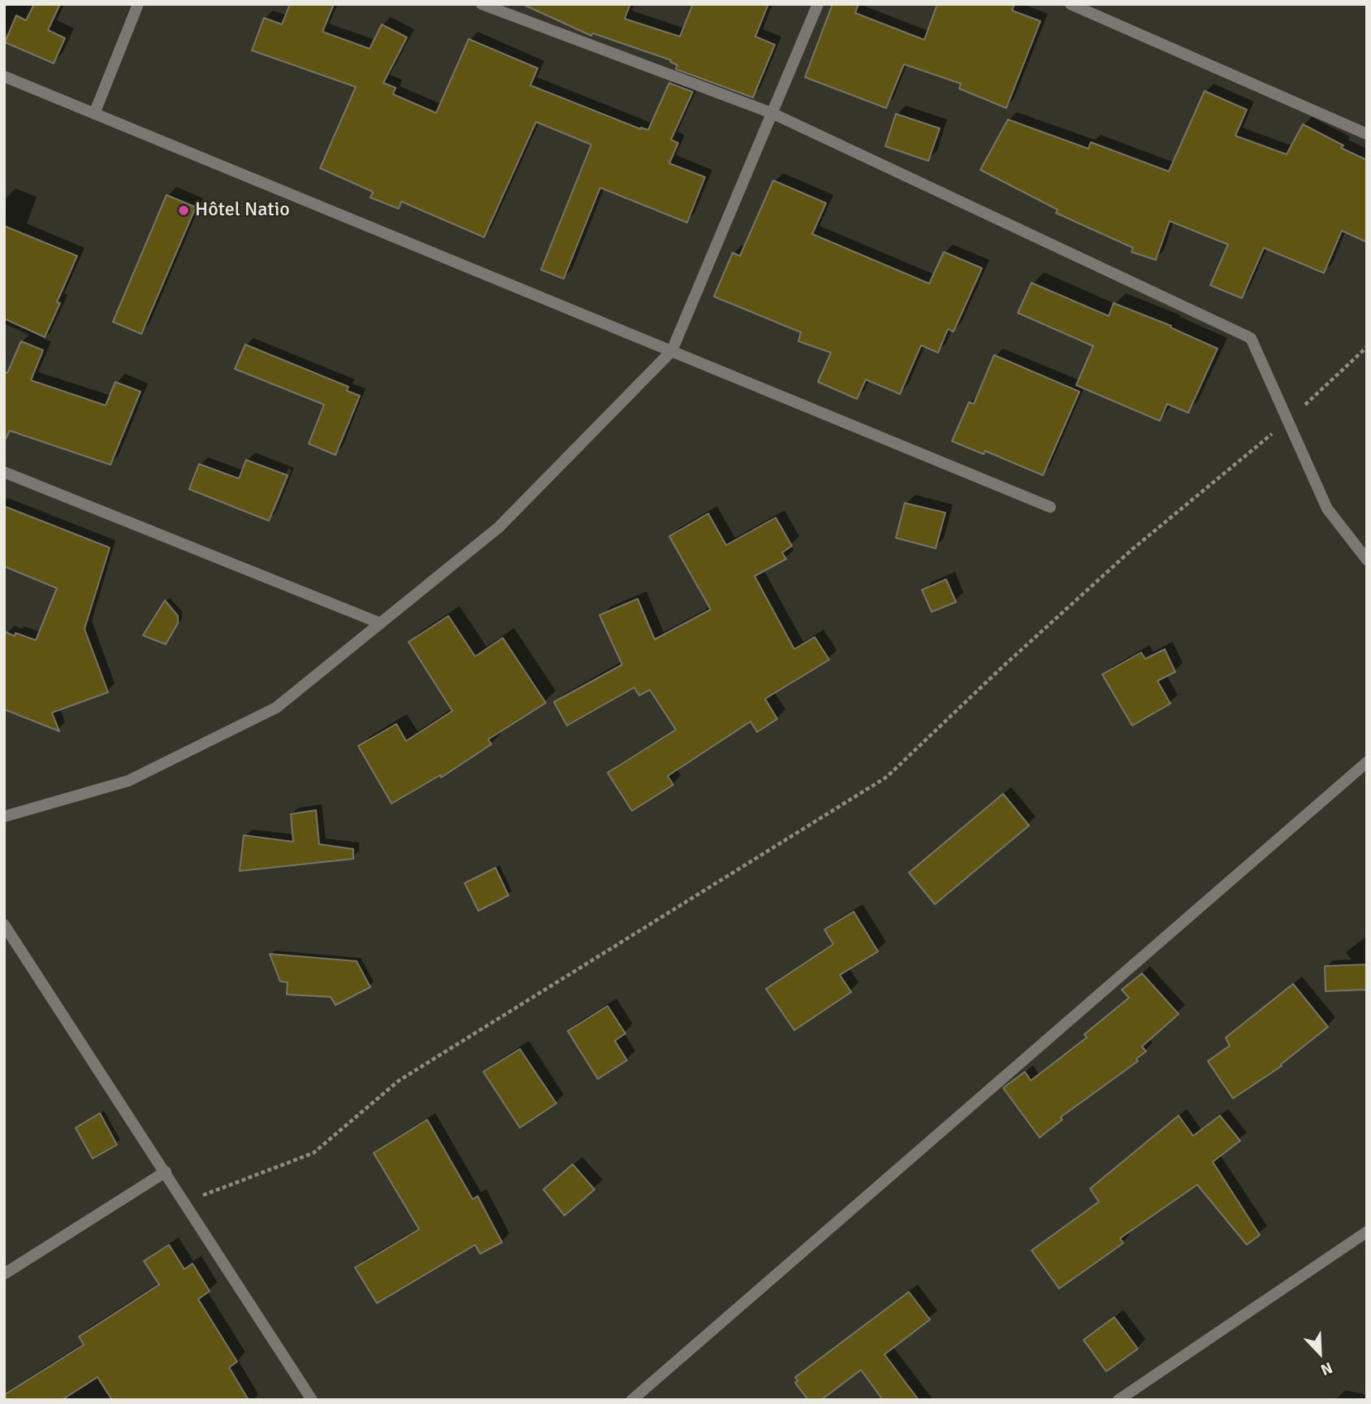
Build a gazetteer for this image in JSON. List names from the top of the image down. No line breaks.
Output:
{"places":["Hôtel Natio"],"north":"bottom right"}
